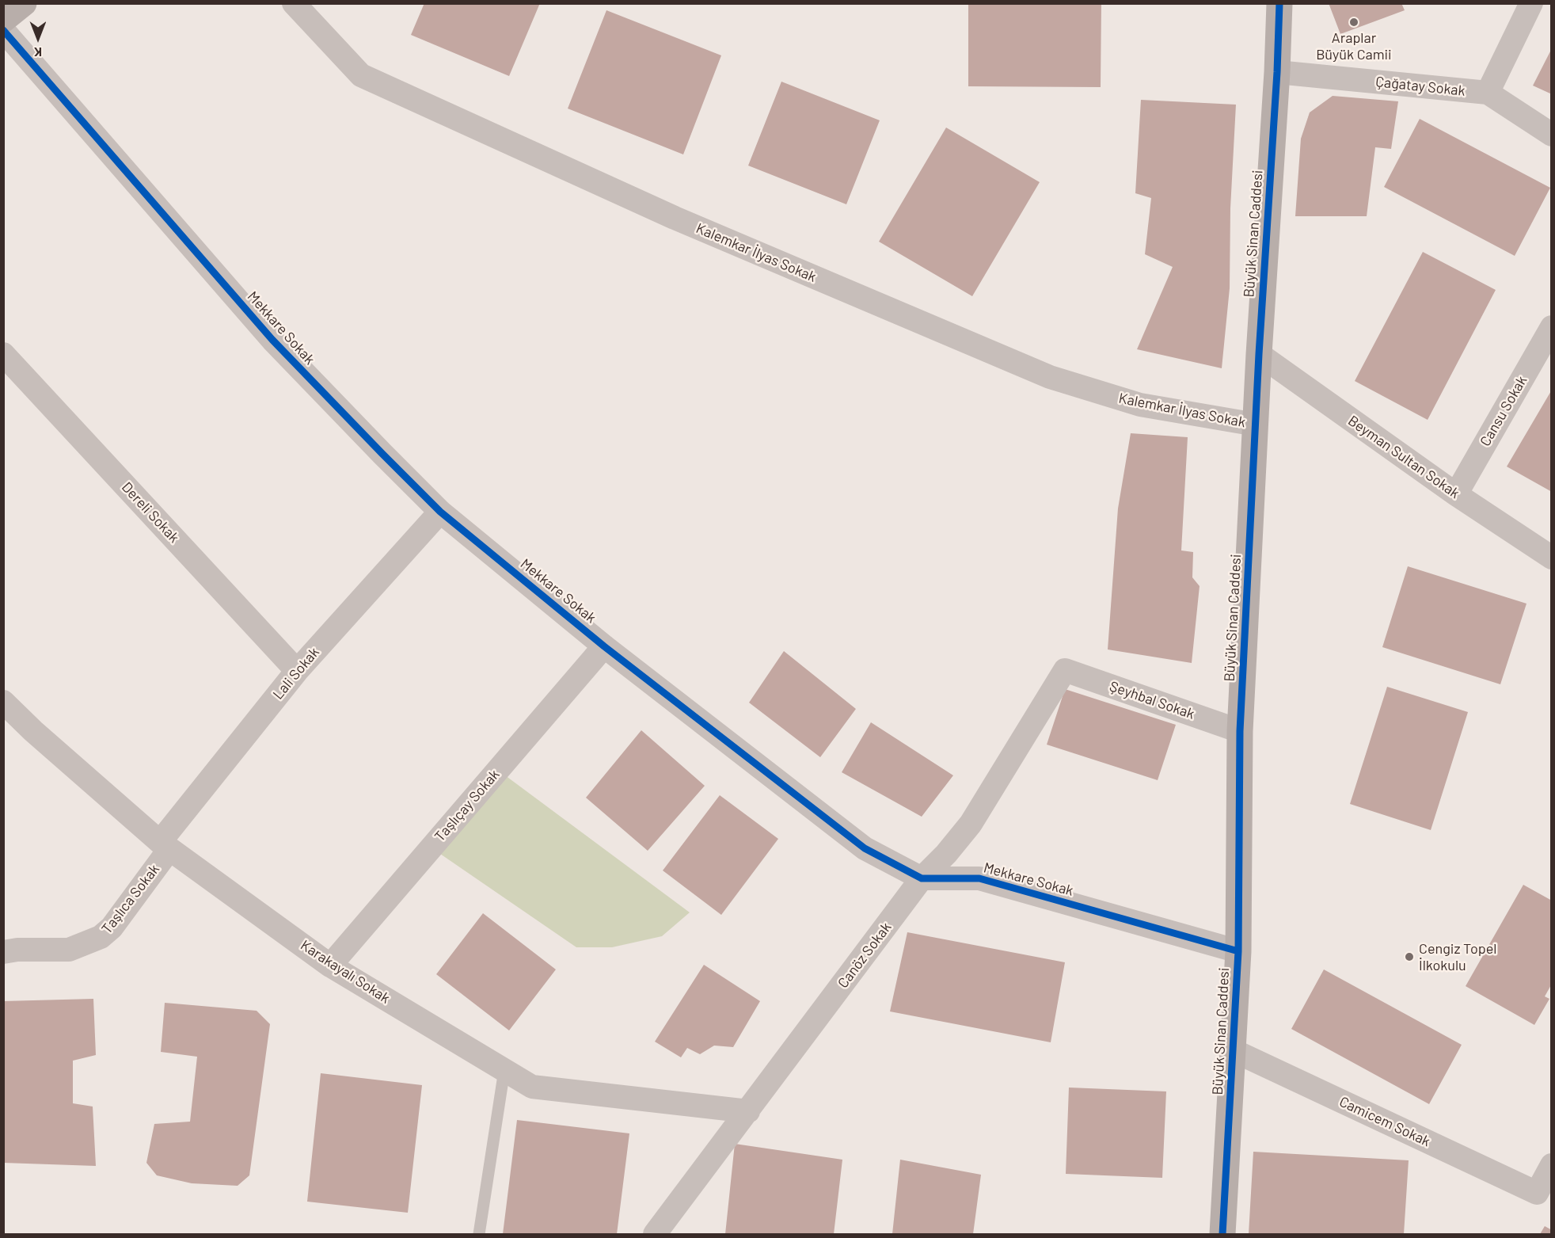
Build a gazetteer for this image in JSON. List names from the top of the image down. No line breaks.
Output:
{"streets":{"street":["Çağatay Sokak","Büyük Sinan Caddesi","Kalemkar İlyas Sokak","Mekkare Sokak","Cansu Sokak","Beyman Sultan Sokak","Dereli Sokak","Lali Sokak","Şeyhbal Sokak","Taşlıçay Sokak","Taşlıca Sokak","Canöz Sokak","Karakayalı Sokak","Camicem Sokak"]},"crossings":[["Çağatay Sokak","Büyük Sinan Caddesi"],["Büyük Sinan Caddesi","Kalemkar İlyas Sokak"],["Büyük Sinan Caddesi","Mekkare Sokak"],["Büyük Sinan Caddesi","Beyman Sultan Sokak"],["Büyük Sinan Caddesi","Şeyhbal Sokak"],["Büyük Sinan Caddesi","Camicem Sokak"],["Mekkare Sokak","Lali Sokak"],["Mekkare Sokak","Taşlıçay Sokak"],["Mekkare Sokak","Canöz Sokak"],["Cansu Sokak","Beyman Sultan Sokak"],["Dereli Sokak","Lali Sokak"],["Lali Sokak","Taşlıca Sokak"],["Lali Sokak","Karakayalı Sokak"],["Şeyhbal Sokak","Canöz Sokak"],["Taşlıçay Sokak","Karakayalı Sokak"],["Taşlıca Sokak","Karakayalı Sokak"],["Canöz Sokak","Karakayalı Sokak"]],"places":["Araplar Büyük Camii","Cengiz Topel İlkokulu"],"north":"bottom"}
